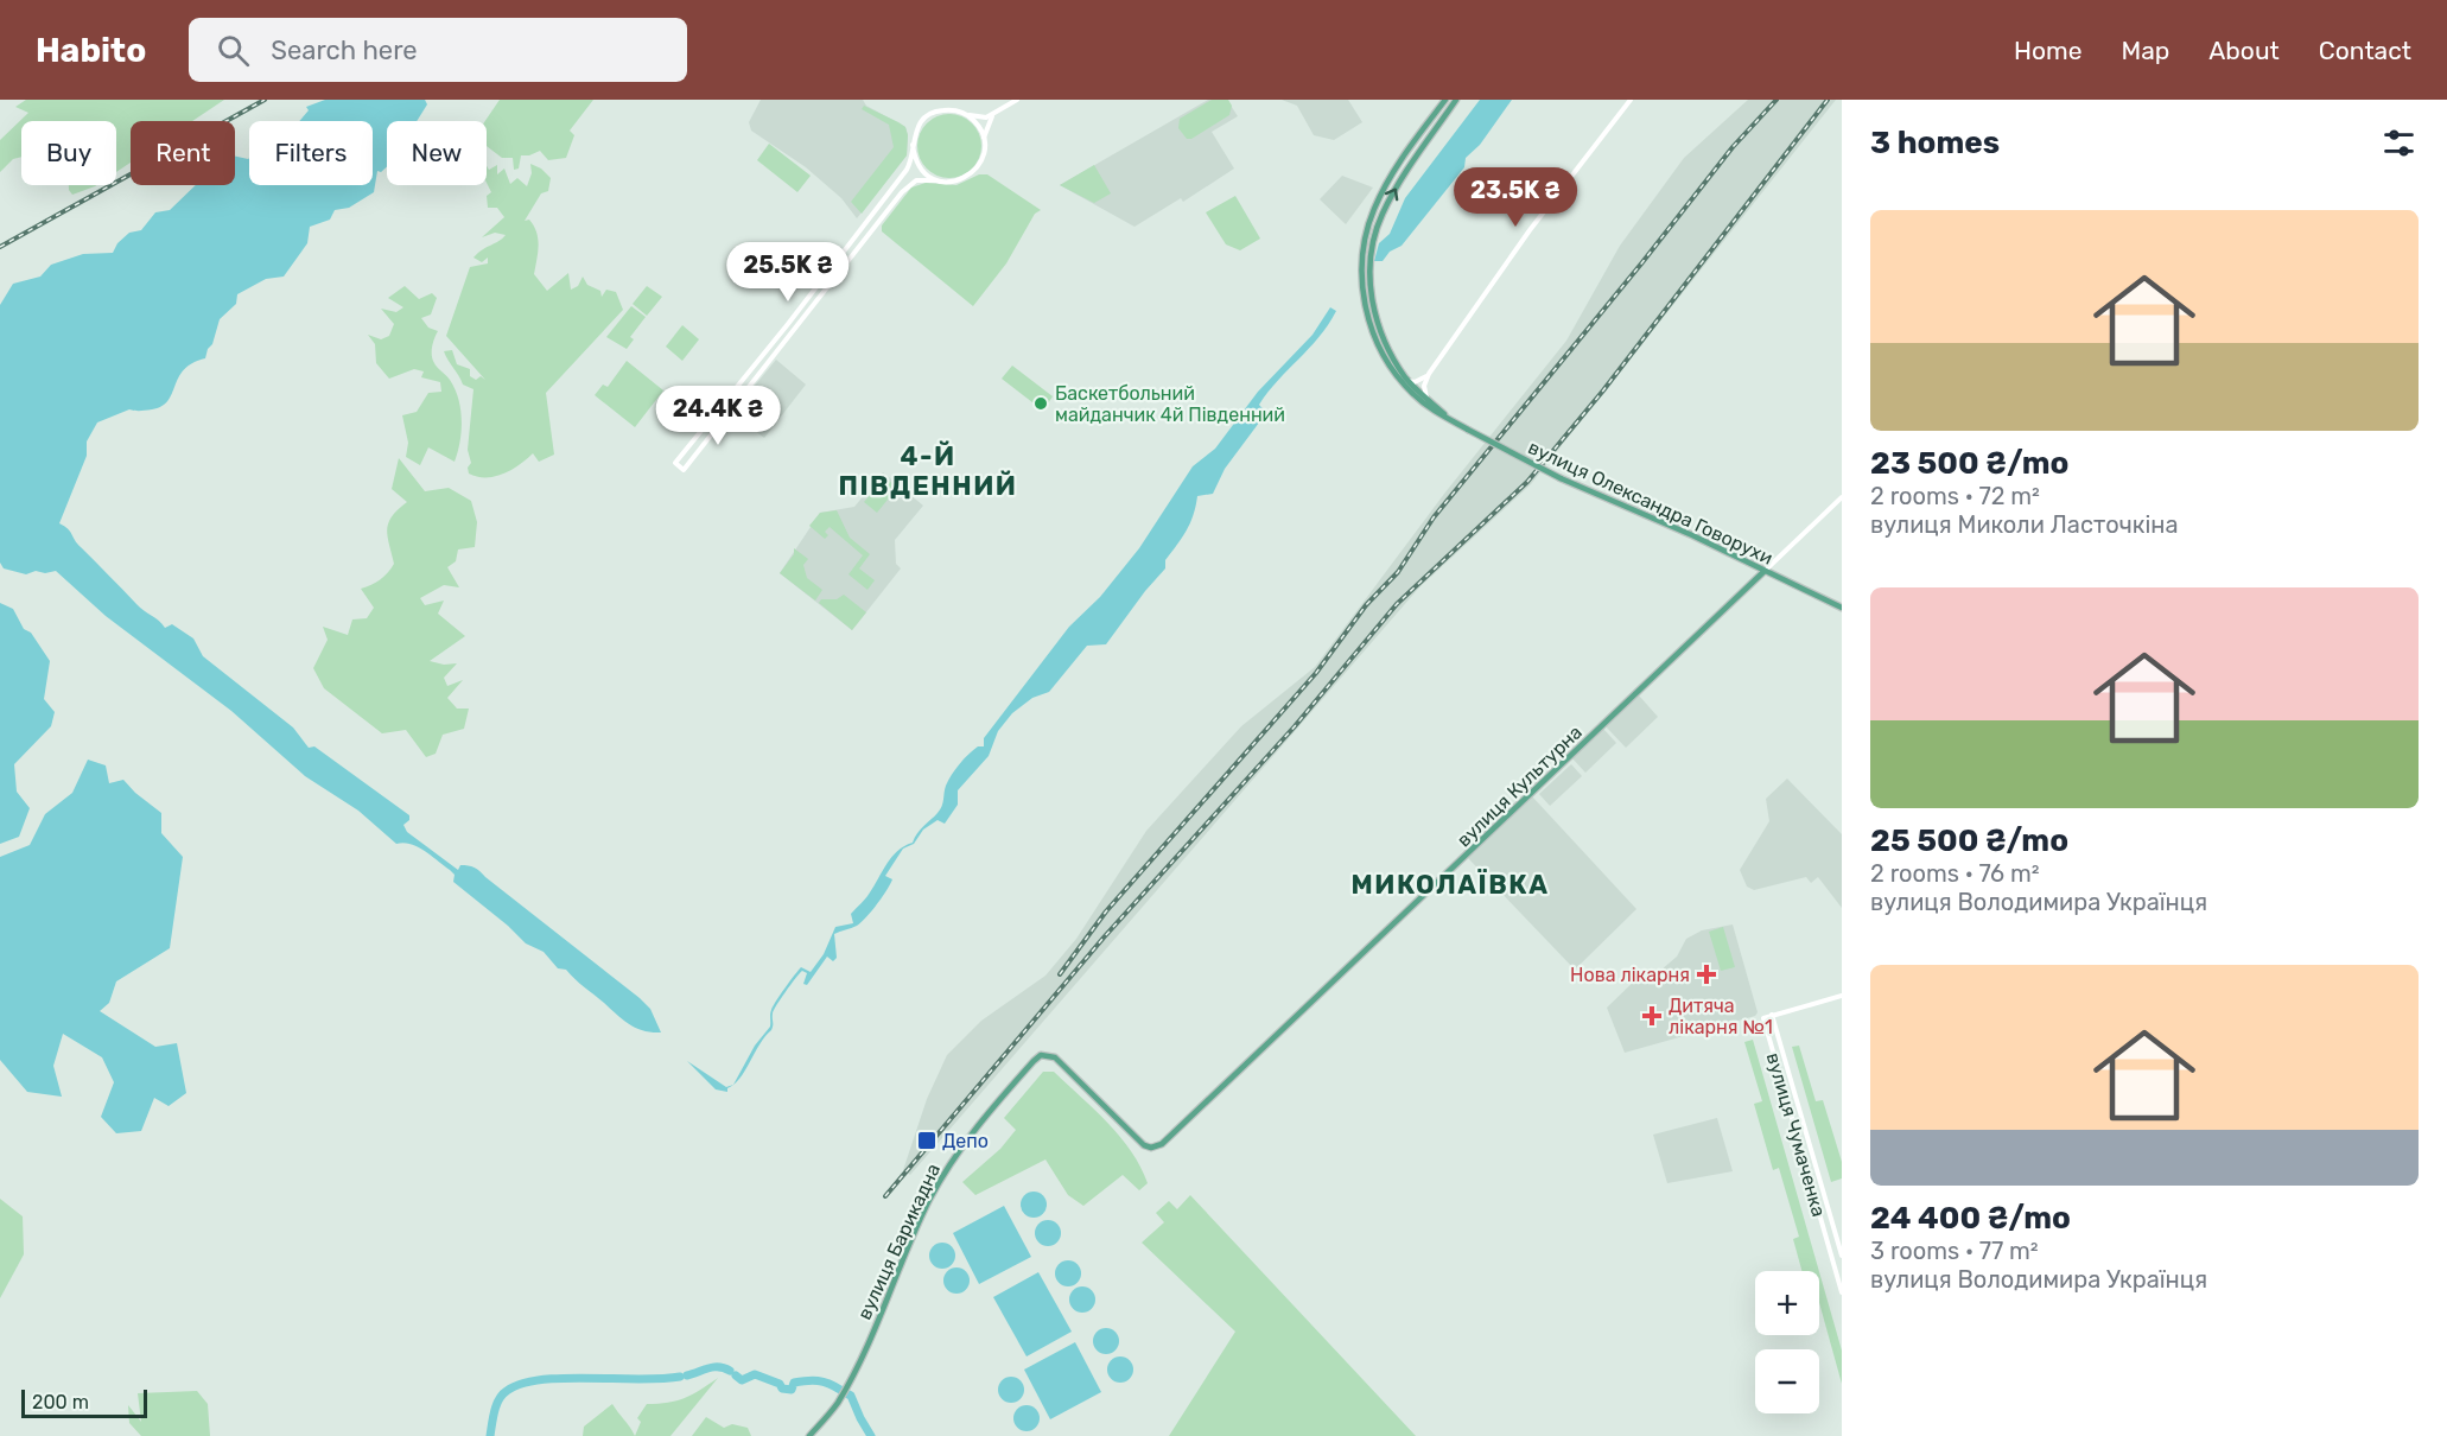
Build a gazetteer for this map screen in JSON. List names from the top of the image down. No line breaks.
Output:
{"streets":{"main road":["вулиця Олександра Говорухи","вулиця Культурна","вулиця Барикадна"],"street":["вулиця Чумаченка"]},"crossings":[["вулиця Олександра Говорухи","вулиця Культурна"],["вулиця Культурна","вулиця Барикадна"]],"districts":["4-Й ПІВДЕННИЙ","МИКОЛАЇВКА"],"places":{"other":["Баскетбольний майданчик 4й Південний"],"health":["Нова лікарня","Дитяча лікарня №1"],"transit":["Депо"]},"scale_bar":"200 m","page":{"header":"Habito","search":"Search here","nav":["Home","Map","About","Contact"],"heading":"3 homes","chip":["Buy","Rent","Filters","New"],"price":["23.5K ₴","25.5K ₴","24.4K ₴"],"list":[{"name":"23 500 ₴/mo","note":"2 rooms · 72 m² · вулиця Миколи Ласточкіна"},{"name":"25 500 ₴/mo","note":"2 rooms · 76 m² · вулиця Володимира Українця"},{"name":"24 400 ₴/mo","note":"3 rooms · 77 m² · вулиця Володимира Українця"}],"map_buttons":["+","−"],"scale":"200 m"}}
